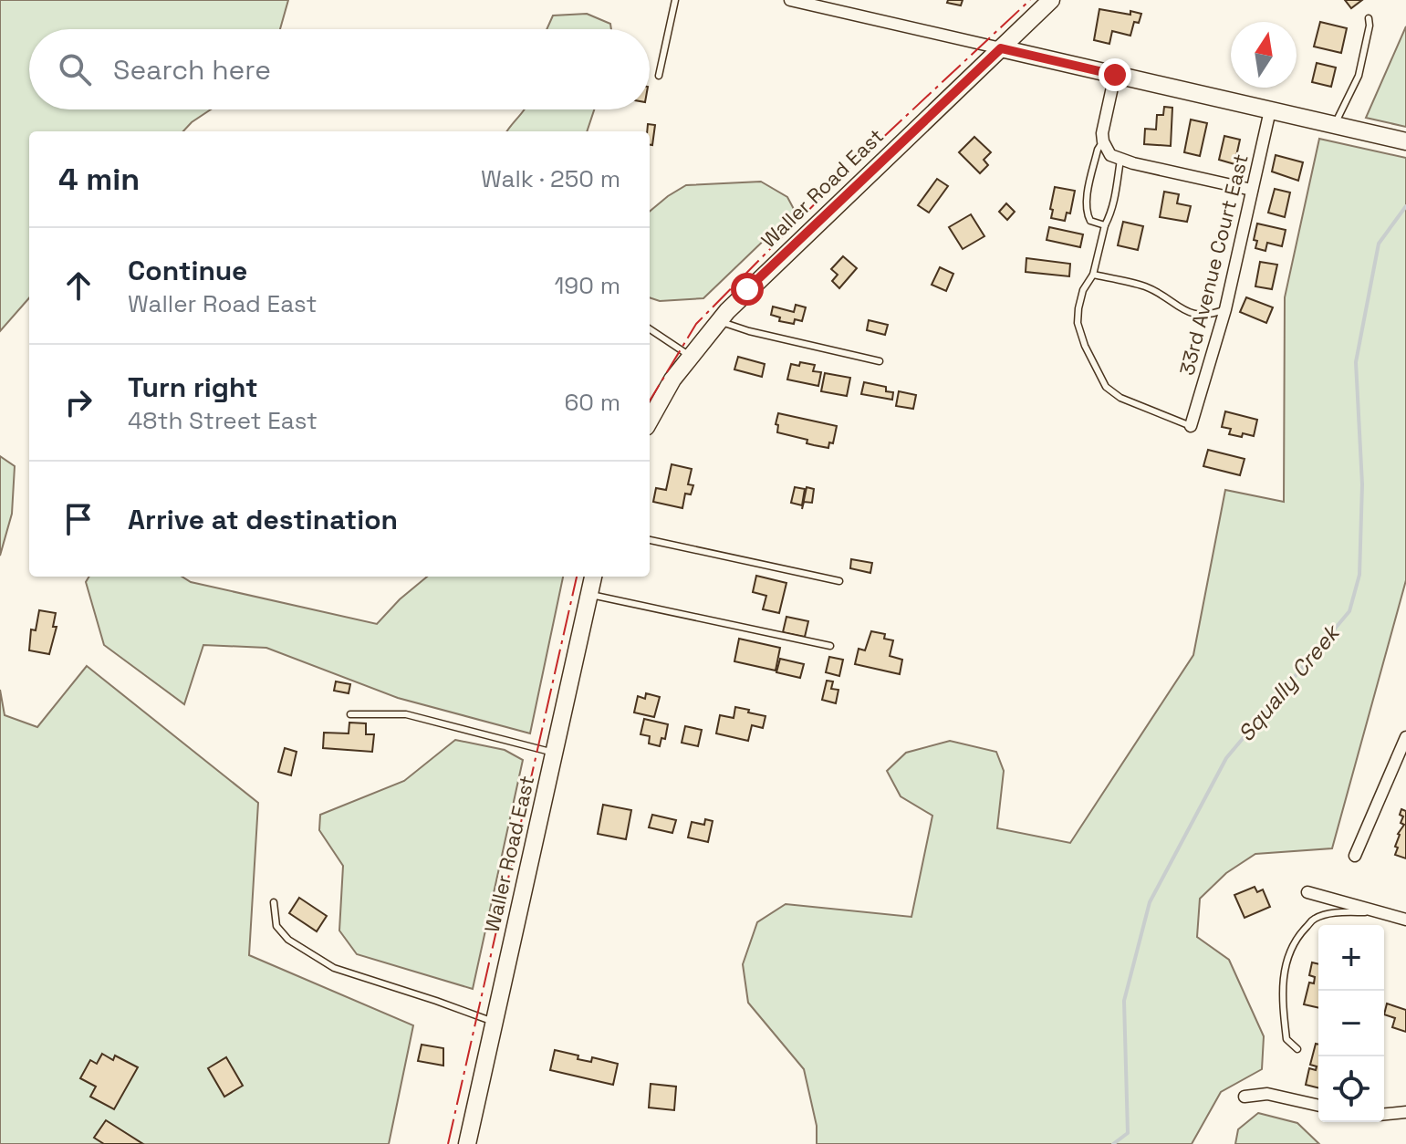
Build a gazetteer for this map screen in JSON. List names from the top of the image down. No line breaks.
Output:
{"streets":{"street":["Waller Road East","33rd Avenue Court East"]},"water":["Squally Creek"],"north":"top","page":{"search":"Search here","heading":["4 min","Walk · 250 m"],"list":[["Continue","Waller Road East","190 m"],["Turn right","48th Street East","60 m"],"Arrive at destination"],"map_buttons":["+","−"]}}
